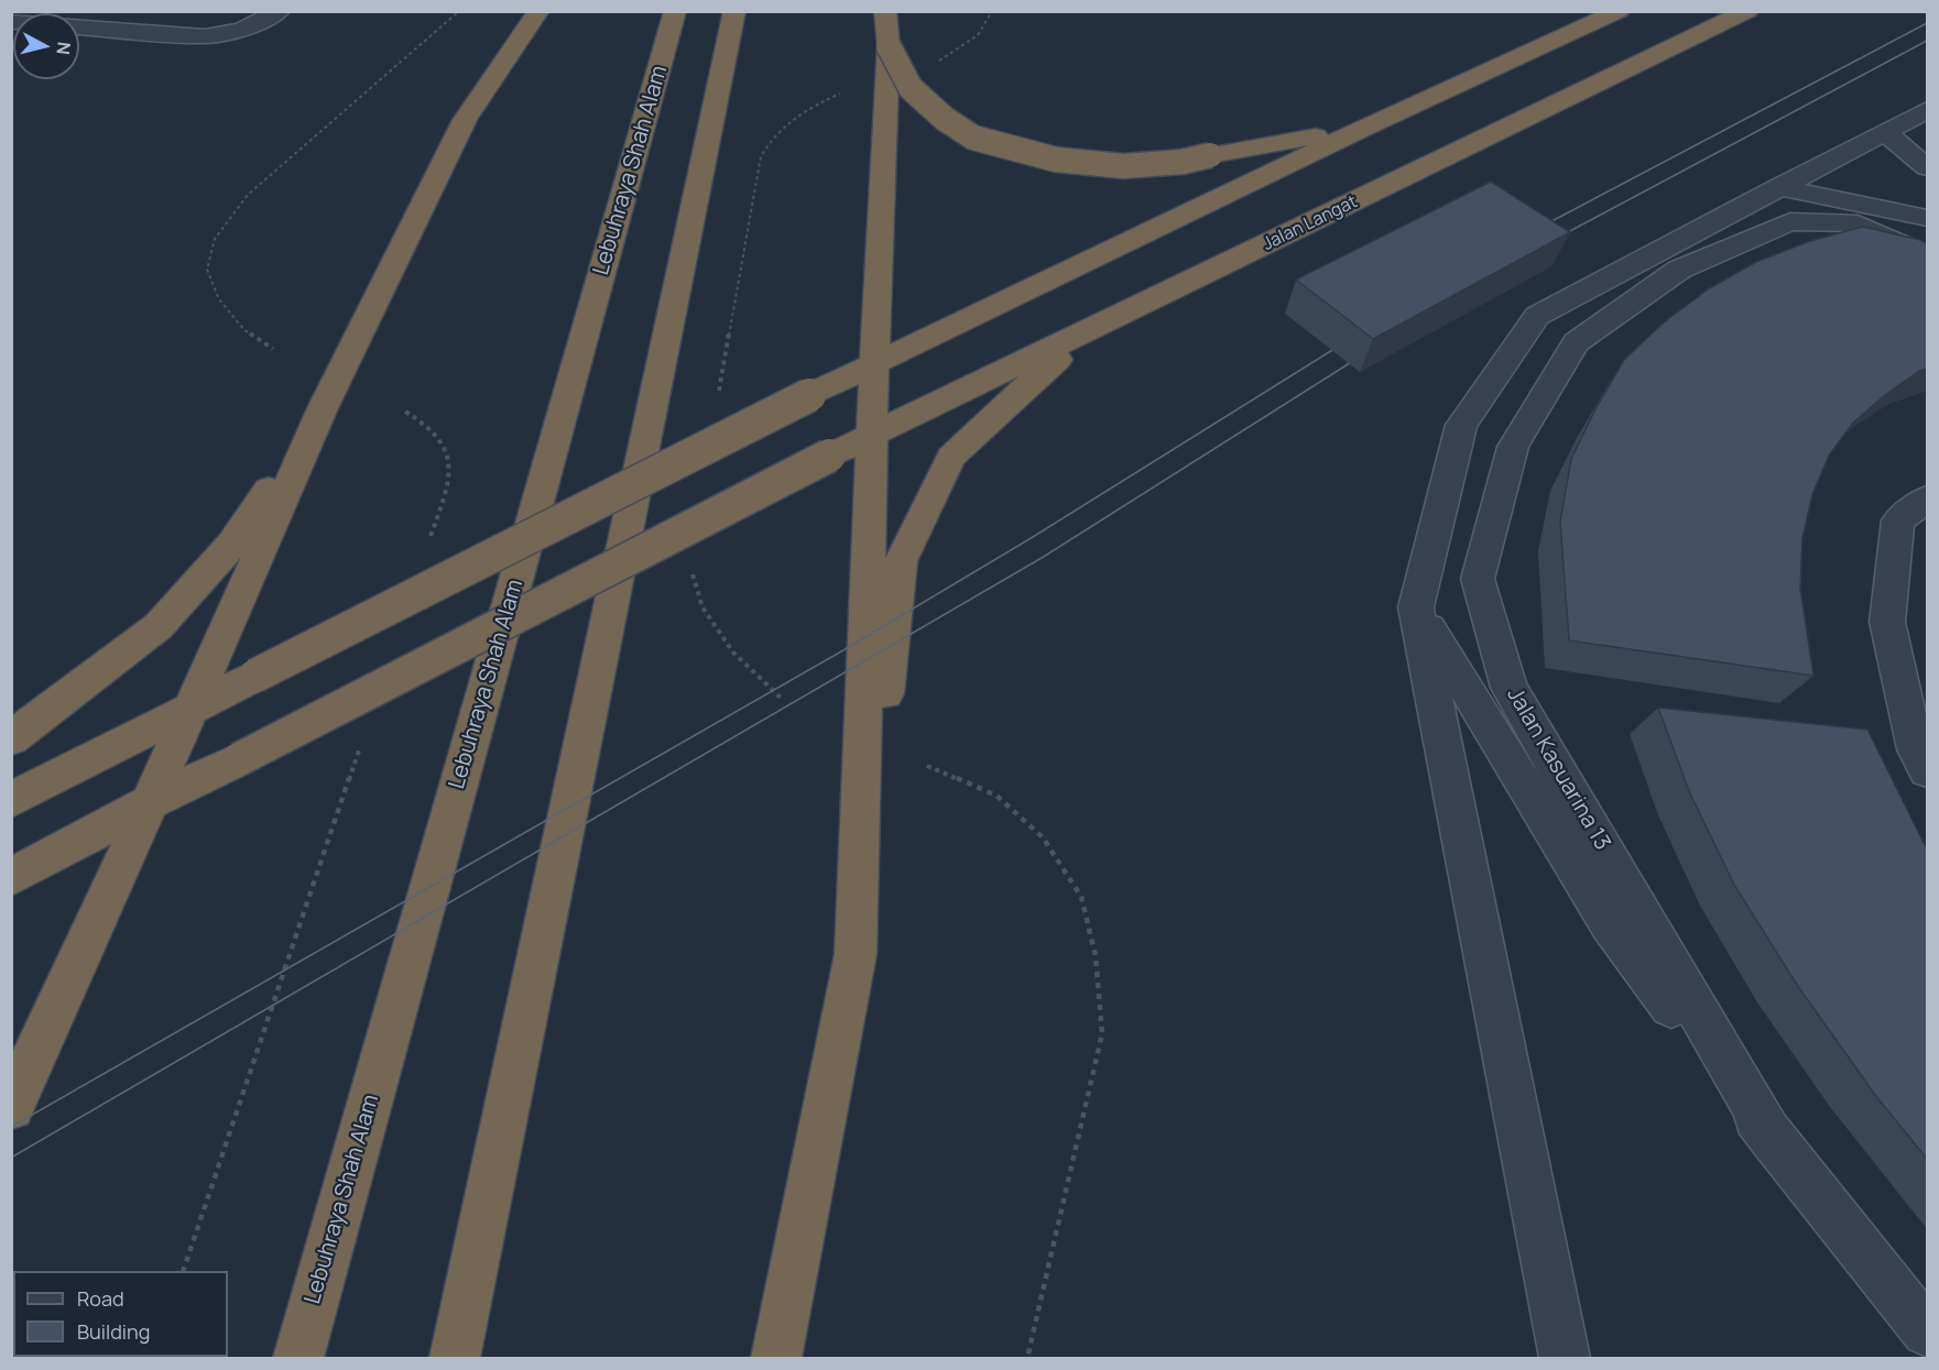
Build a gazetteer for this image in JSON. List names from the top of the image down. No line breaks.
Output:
{"streets":{"highway":["Lebuhraya Shah Alam","Jalan Langat"],"street":["Jalan Kasuarina 13"]},"legend":["Road","Building"],"north":"right"}
